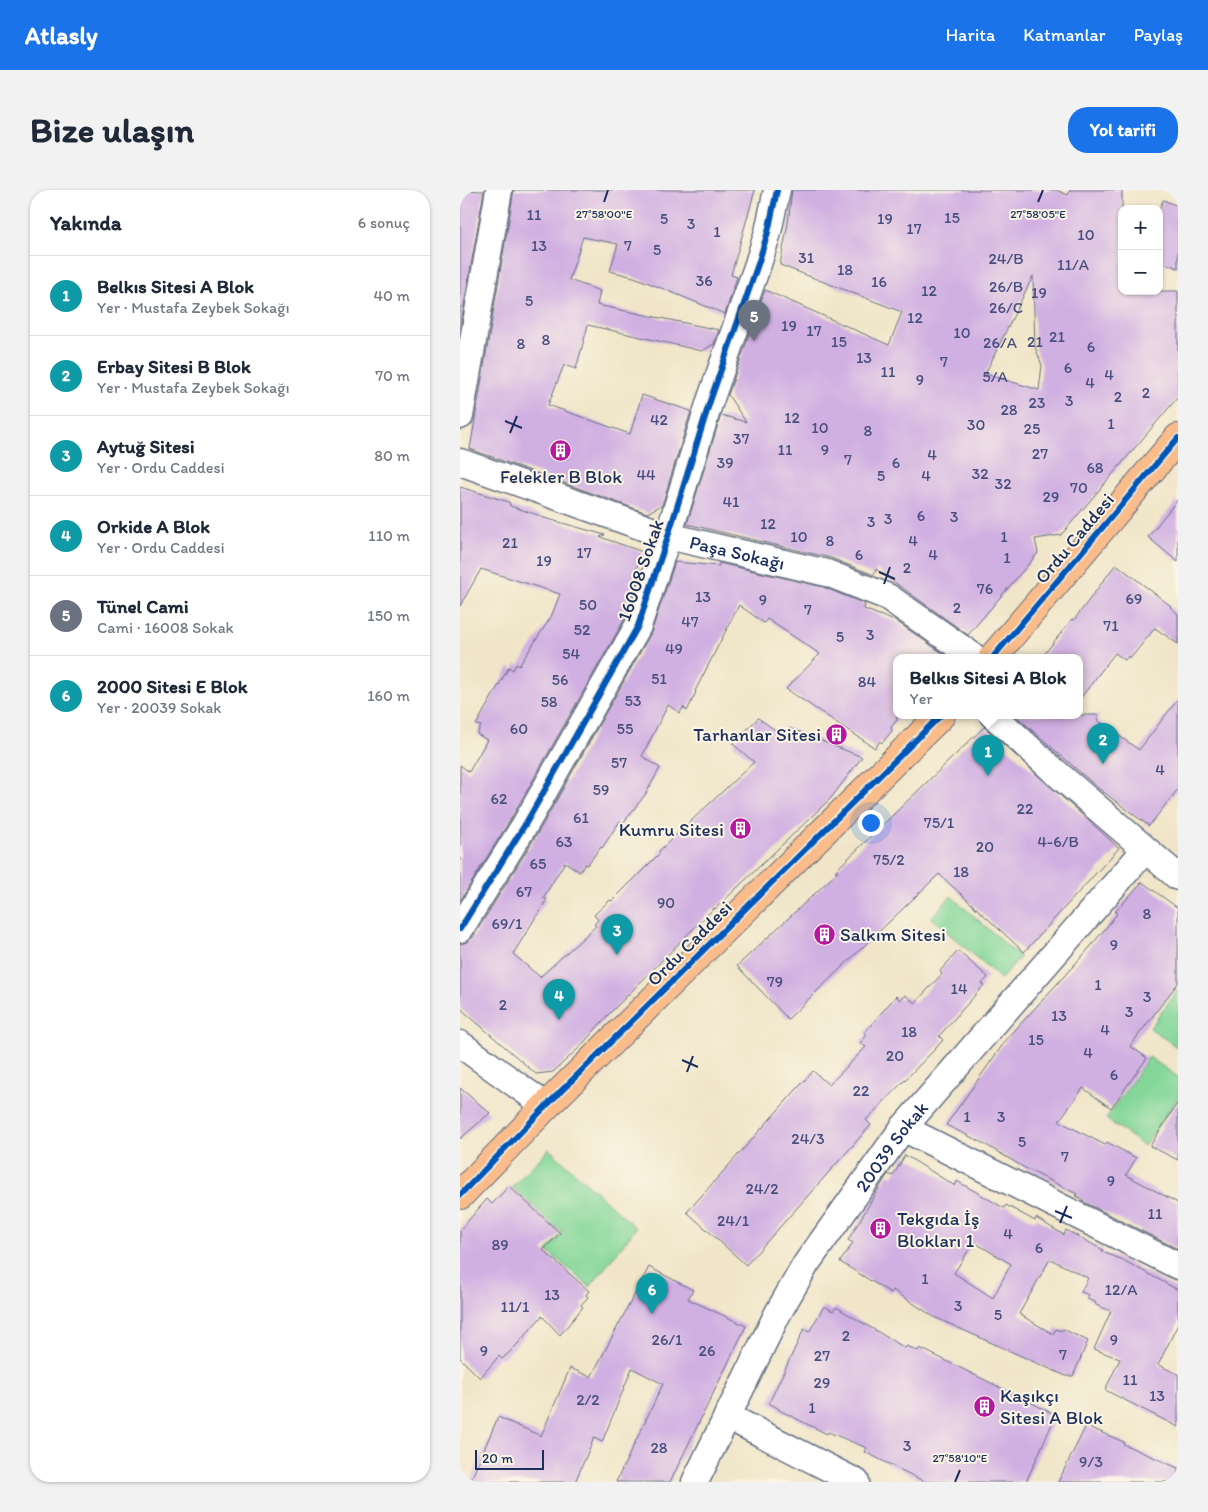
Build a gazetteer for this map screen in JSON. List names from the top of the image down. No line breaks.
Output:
{"streets":{"main road":["Ordu Caddesi"],"street":["Paşa Sokağı","16008 Sokak","20039 Sokak"]},"crossings":[["Paşa Sokağı","16008 Sokak"]],"places":{"building":["Felekler B Blok","Tarhanlar Sitesi","Kumru Sitesi","Salkım Sitesi","Tekgıda İş Blokları 1","Kaşıkçı Sitesi A Blok"]},"house_numbers":["11","15","5","19","3","17","1","10","13","7","5","31","24/B","11/A","18","36","16","26/B","12","19","5","26/C","12","19","17","10","21","8","15","21","26/A","8","6","13","7","6","11","4","5/A","9","4","2","2","3","23","28","12","42","1","30","10","25","8","37","11","9","27","4","7","39","6","68","32","44","5","4","32","70","29","41","6","3","3","3","12","10","1","8","4","21","17","6","4","1","19","2","76","13","69","9","50","2","7","47","71","52","3","5","49","54","51","56","84","53","58","60","55","57","4","59","62","22","61","75/1","63","4-6/B","20","75/2","65","18","67","90","8","69/1","9","79","1","14","3","2","3","13","4","18","15","4","20","6","22","1","3","24/3","5","7","9","24/2","11","24/1","4","89","6","1","12/A","13","3","11/1","5","2","26/1","9","9","26","7","27","11","29","13","2/2","1","3","28","9/3"],"scale_bar":"20 m","page":{"header":"Atlasly","nav":["Harita","Katmanlar","Paylaş"],"buttons":"Yol tarifi","title":"Bize ulaşın","heading":["Yakında","6 sonuç"],"map_buttons":["+","−"],"list":[{"mark":"1","name":"Belkıs Sitesi A Blok","note":"Yer · Mustafa Zeybek Sokağı","value":"40 m"},{"mark":"2","name":"Erbay Sitesi B Blok","note":"Yer · Mustafa Zeybek Sokağı","value":"70 m"},{"mark":"3","name":"Aytuğ Sitesi","note":"Yer · Ordu Caddesi","value":"80 m"},{"mark":"4","name":"Orkide A Blok","note":"Yer · Ordu Caddesi","value":"110 m"},{"mark":"5","name":"Tünel Cami","note":"Cami · 16008 Sokak","value":"150 m"},{"mark":"6","name":"2000 Sitesi E Blok","note":"Yer · 20039 Sokak","value":"160 m"}],"pins":["5","2","1","3","4","6"],"popup":["Belkıs Sitesi A Blok","Yer"],"scale":"20 m"},"coordinates":["27°58'00\"E","27°58'05\"E","27°58'10\"E"]}
